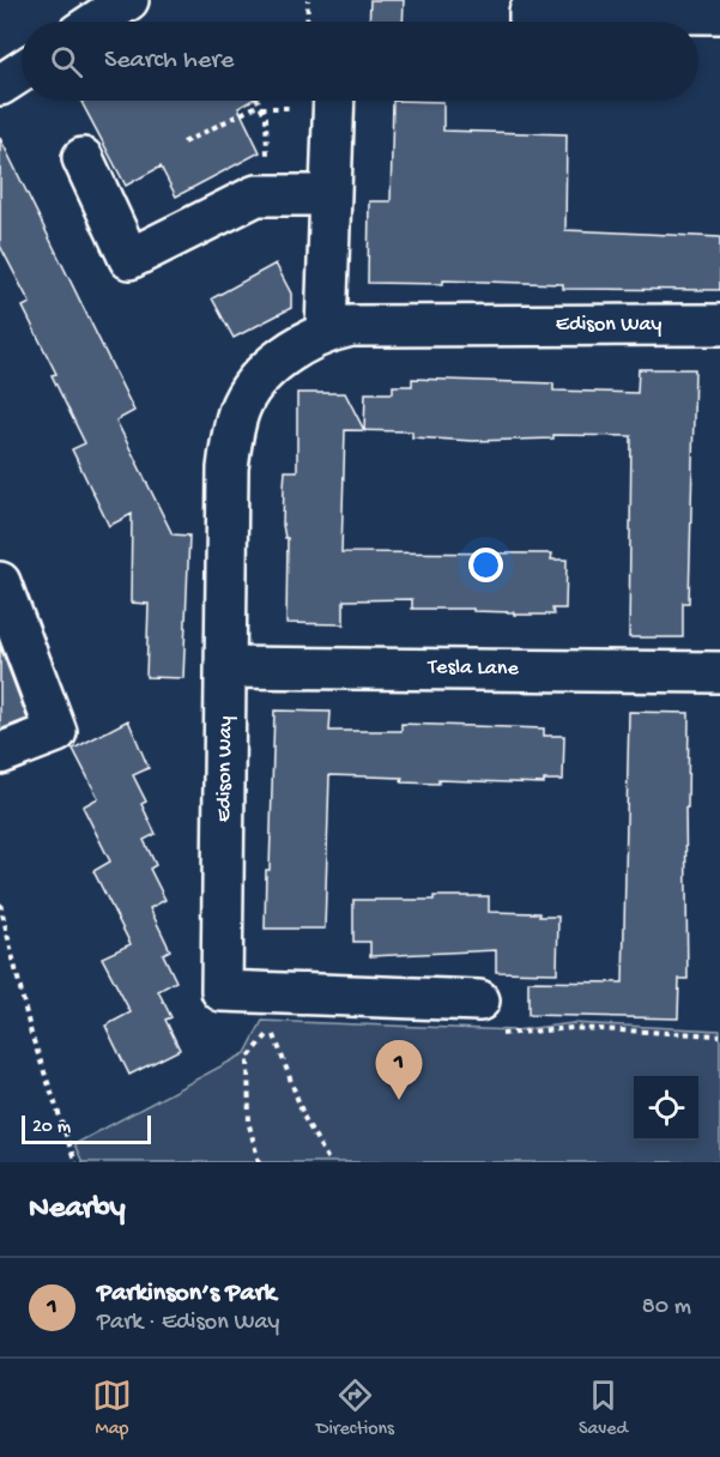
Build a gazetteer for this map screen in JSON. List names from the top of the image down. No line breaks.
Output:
{"streets":{"street":["Edison Way","Tesla Lane"]},"crossings":[["Edison Way","Tesla Lane"]],"scale_bar":"20 m","page":{"search":"Search here","pins":"1","scale":"20 m","heading":"Nearby","list":[{"mark":"1","name":"Parkinson’s Park","note":"Park · Edison Way","value":"80 m"}],"nav":["Map","Directions","Saved"]}}
